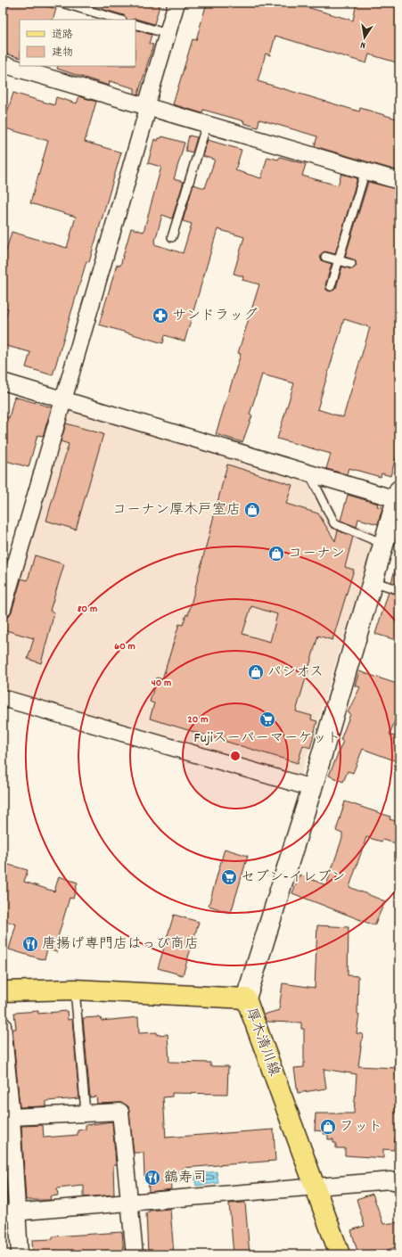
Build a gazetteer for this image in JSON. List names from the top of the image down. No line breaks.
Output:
{"streets":{"main road":["厚木清川線"]},"places":{"pharmacy":["サンドラッグ"],"shop":["コーナン厚木戸室店","コーナン","パシオス","フット"],"supermarket":["Fujiスーパーマーケット","セブン-イレブン"],"restaurant":["唐揚げ専門店はっぴ商店","鶴寿司"]},"legend":["道路","建物"],"north":"bottom","rings":["80 m","60 m","40 m","20 m"]}
